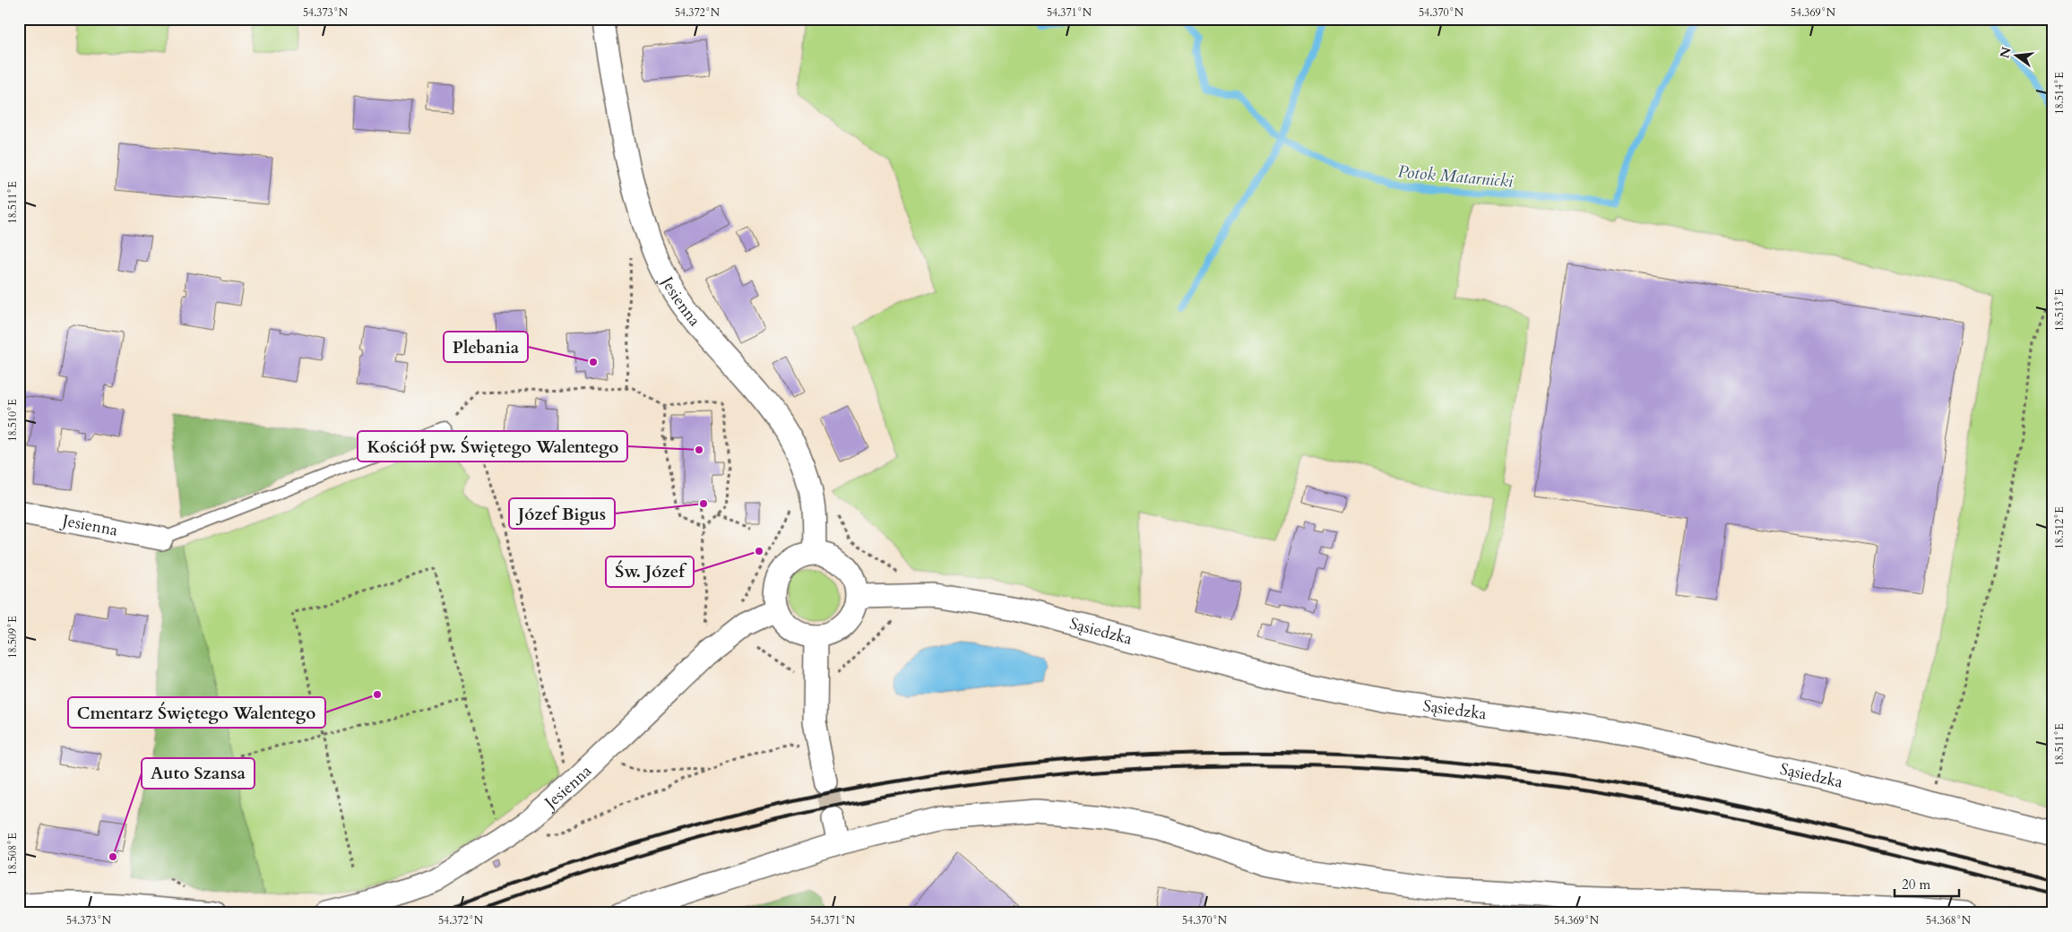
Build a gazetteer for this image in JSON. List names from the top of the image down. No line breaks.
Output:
{"streets":{"street":["Jesienna","Sąsiedzka"]},"crossings":[["Jesienna","Sąsiedzka"]],"water":["Potok Matarnicki"],"places":["Plebania","Kościół pw. Świętego Walentego","Józef Bigus","Św. Józef","Cmentarz Świętego Walentego","Auto Szansa"],"scale_bar":"20 m","north":"left","coordinates":["54.373°N","54.372°N","54.371°N","54.370°N","54.369°N","18.514°E","18.511°E","18.513°E","18.510°E","18.512°E","18.509°E","18.508°E","54.368°N"]}
